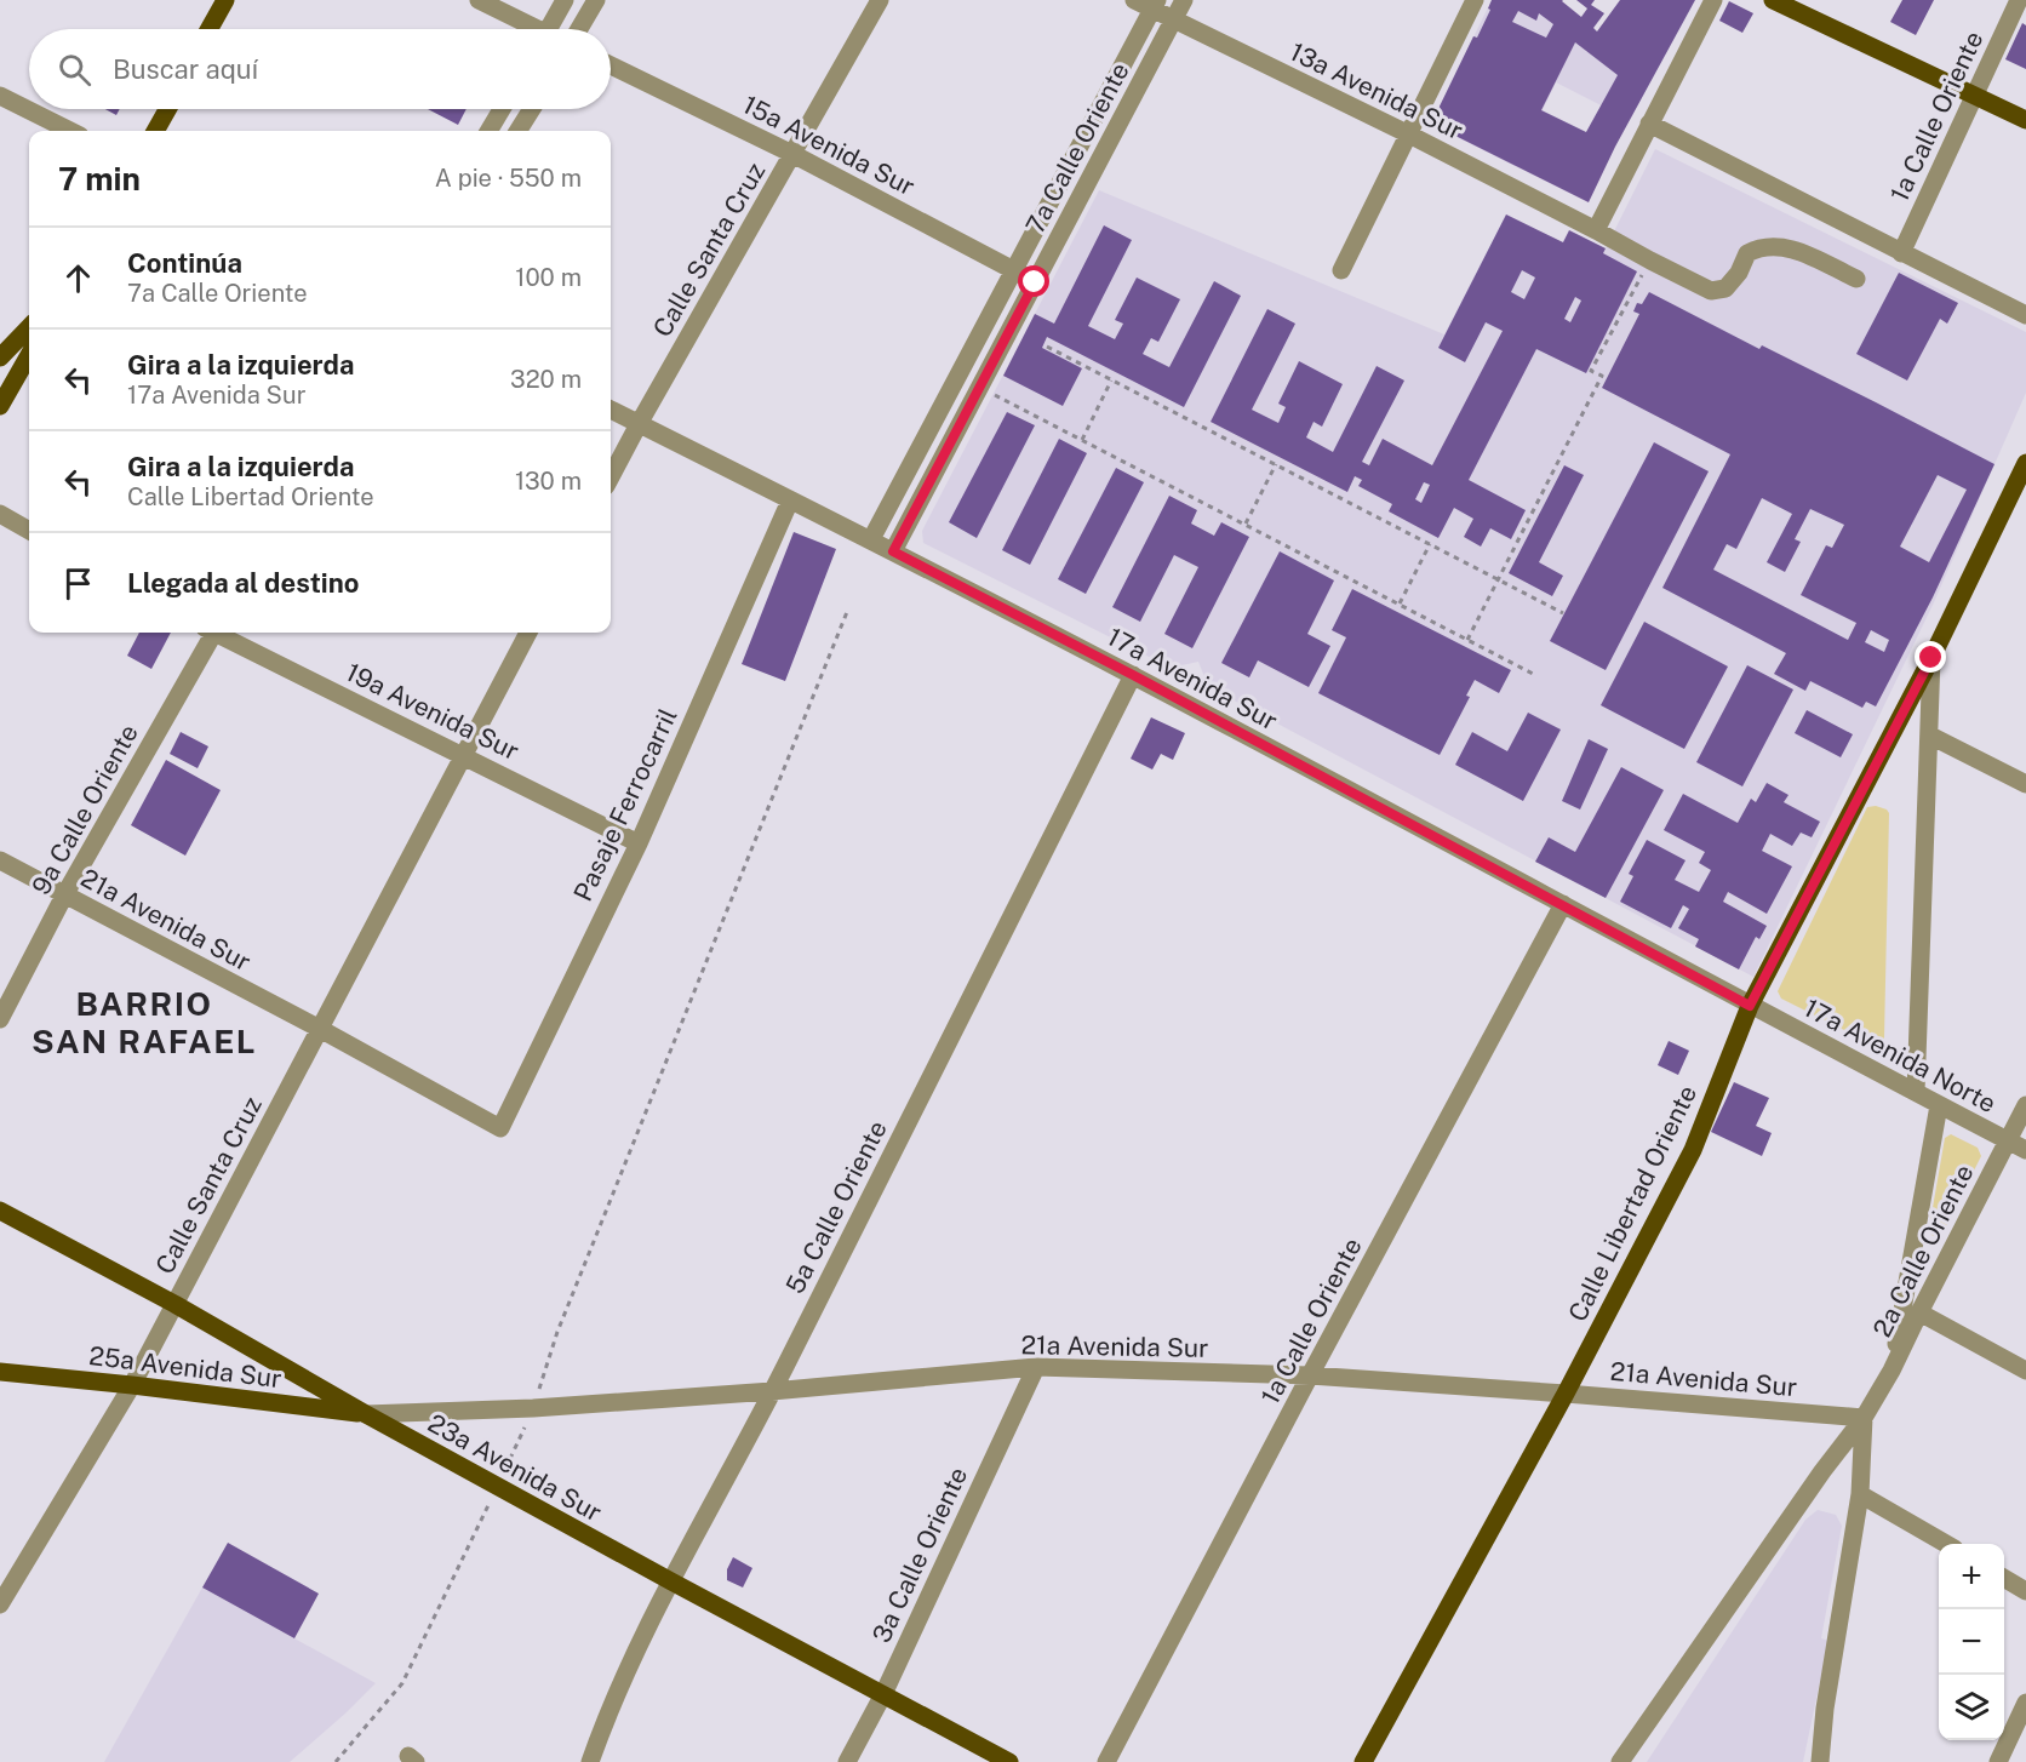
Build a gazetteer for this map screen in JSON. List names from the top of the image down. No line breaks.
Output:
{"streets":{"main road":["Calle Libertad Oriente","25a Avenida Sur","23a Avenida Sur"],"street":["13a Avenida Sur","1a Calle Oriente","15a Avenida Sur","7a Calle Oriente","Calle Santa Cruz","17a Avenida Sur","19a Avenida Sur","Pasaje Ferrocarril","9a Calle Oriente","21a Avenida Sur","17a Avenida Norte","5a Calle Oriente","2a Calle Oriente","3a Calle Oriente"]},"crossings":[["13a Avenida Sur","7a Calle Oriente"],["1a Calle Oriente","17a Avenida Sur"],["1a Calle Oriente","21a Avenida Sur"],["15a Avenida Sur","7a Calle Oriente"],["15a Avenida Sur","Calle Santa Cruz"],["7a Calle Oriente","17a Avenida Sur"],["Calle Santa Cruz","17a Avenida Sur"],["Calle Santa Cruz","19a Avenida Sur"],["Calle Santa Cruz","21a Avenida Sur"],["Calle Santa Cruz","25a Avenida Sur"],["Calle Santa Cruz","23a Avenida Sur"],["17a Avenida Sur","Pasaje Ferrocarril"],["17a Avenida Sur","17a Avenida Norte"],["17a Avenida Sur","Calle Libertad Oriente"],["17a Avenida Sur","5a Calle Oriente"],["19a Avenida Sur","Pasaje Ferrocarril"],["Pasaje Ferrocarril","21a Avenida Sur"],["9a Calle Oriente","21a Avenida Sur"],["21a Avenida Sur","Calle Libertad Oriente"],["21a Avenida Sur","5a Calle Oriente"],["21a Avenida Sur","2a Calle Oriente"],["21a Avenida Sur","25a Avenida Sur"],["21a Avenida Sur","23a Avenida Sur"],["21a Avenida Sur","3a Calle Oriente"],["17a Avenida Norte","Calle Libertad Oriente"],["17a Avenida Norte","2a Calle Oriente"],["5a Calle Oriente","23a Avenida Sur"],["25a Avenida Sur","23a Avenida Sur"],["23a Avenida Sur","3a Calle Oriente"]],"districts":["BARRIO SAN RAFAEL"],"page":{"search":"Buscar aquí","heading":["7 min","A pie · 550 m"],"list":[["Continúa","7a Calle Oriente","100 m"],["Gira a la izquierda","17a Avenida Sur","320 m"],["Gira a la izquierda","Calle Libertad Oriente","130 m"],"Llegada al destino"],"map_buttons":["+","−"]}}
